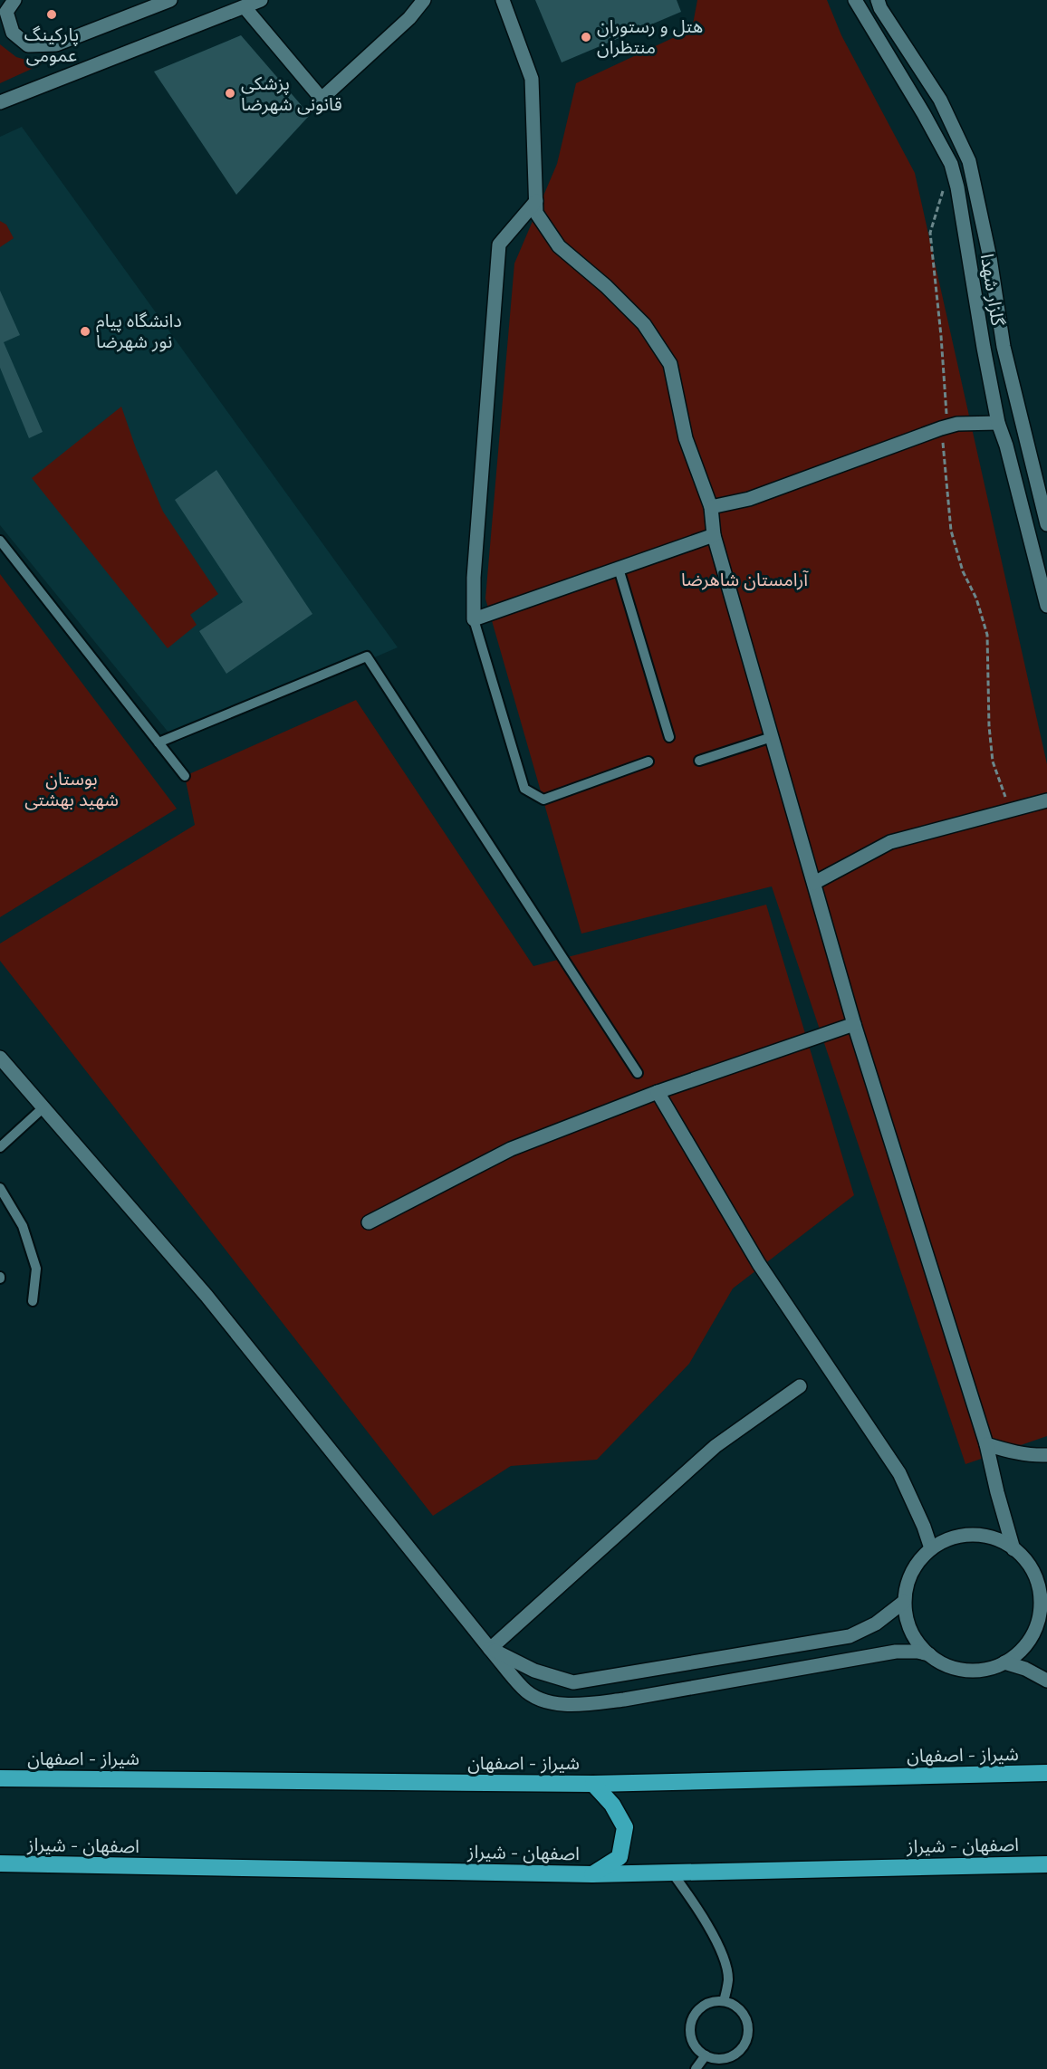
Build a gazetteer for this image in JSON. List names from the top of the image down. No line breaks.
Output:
{"streets":{"highway":["شیراز - اصفهان","اصفهان - شیراز"],"street":["گلزار شهدا"]},"parks":["آرامستان شاهرضا","بوستان شهید بهشتی"],"places":["پارکینگ عمومی","هتل و رستوران منتظران","پزشکی قانونی شهرضا","دانشگاه پیام نور شهرضا"]}
